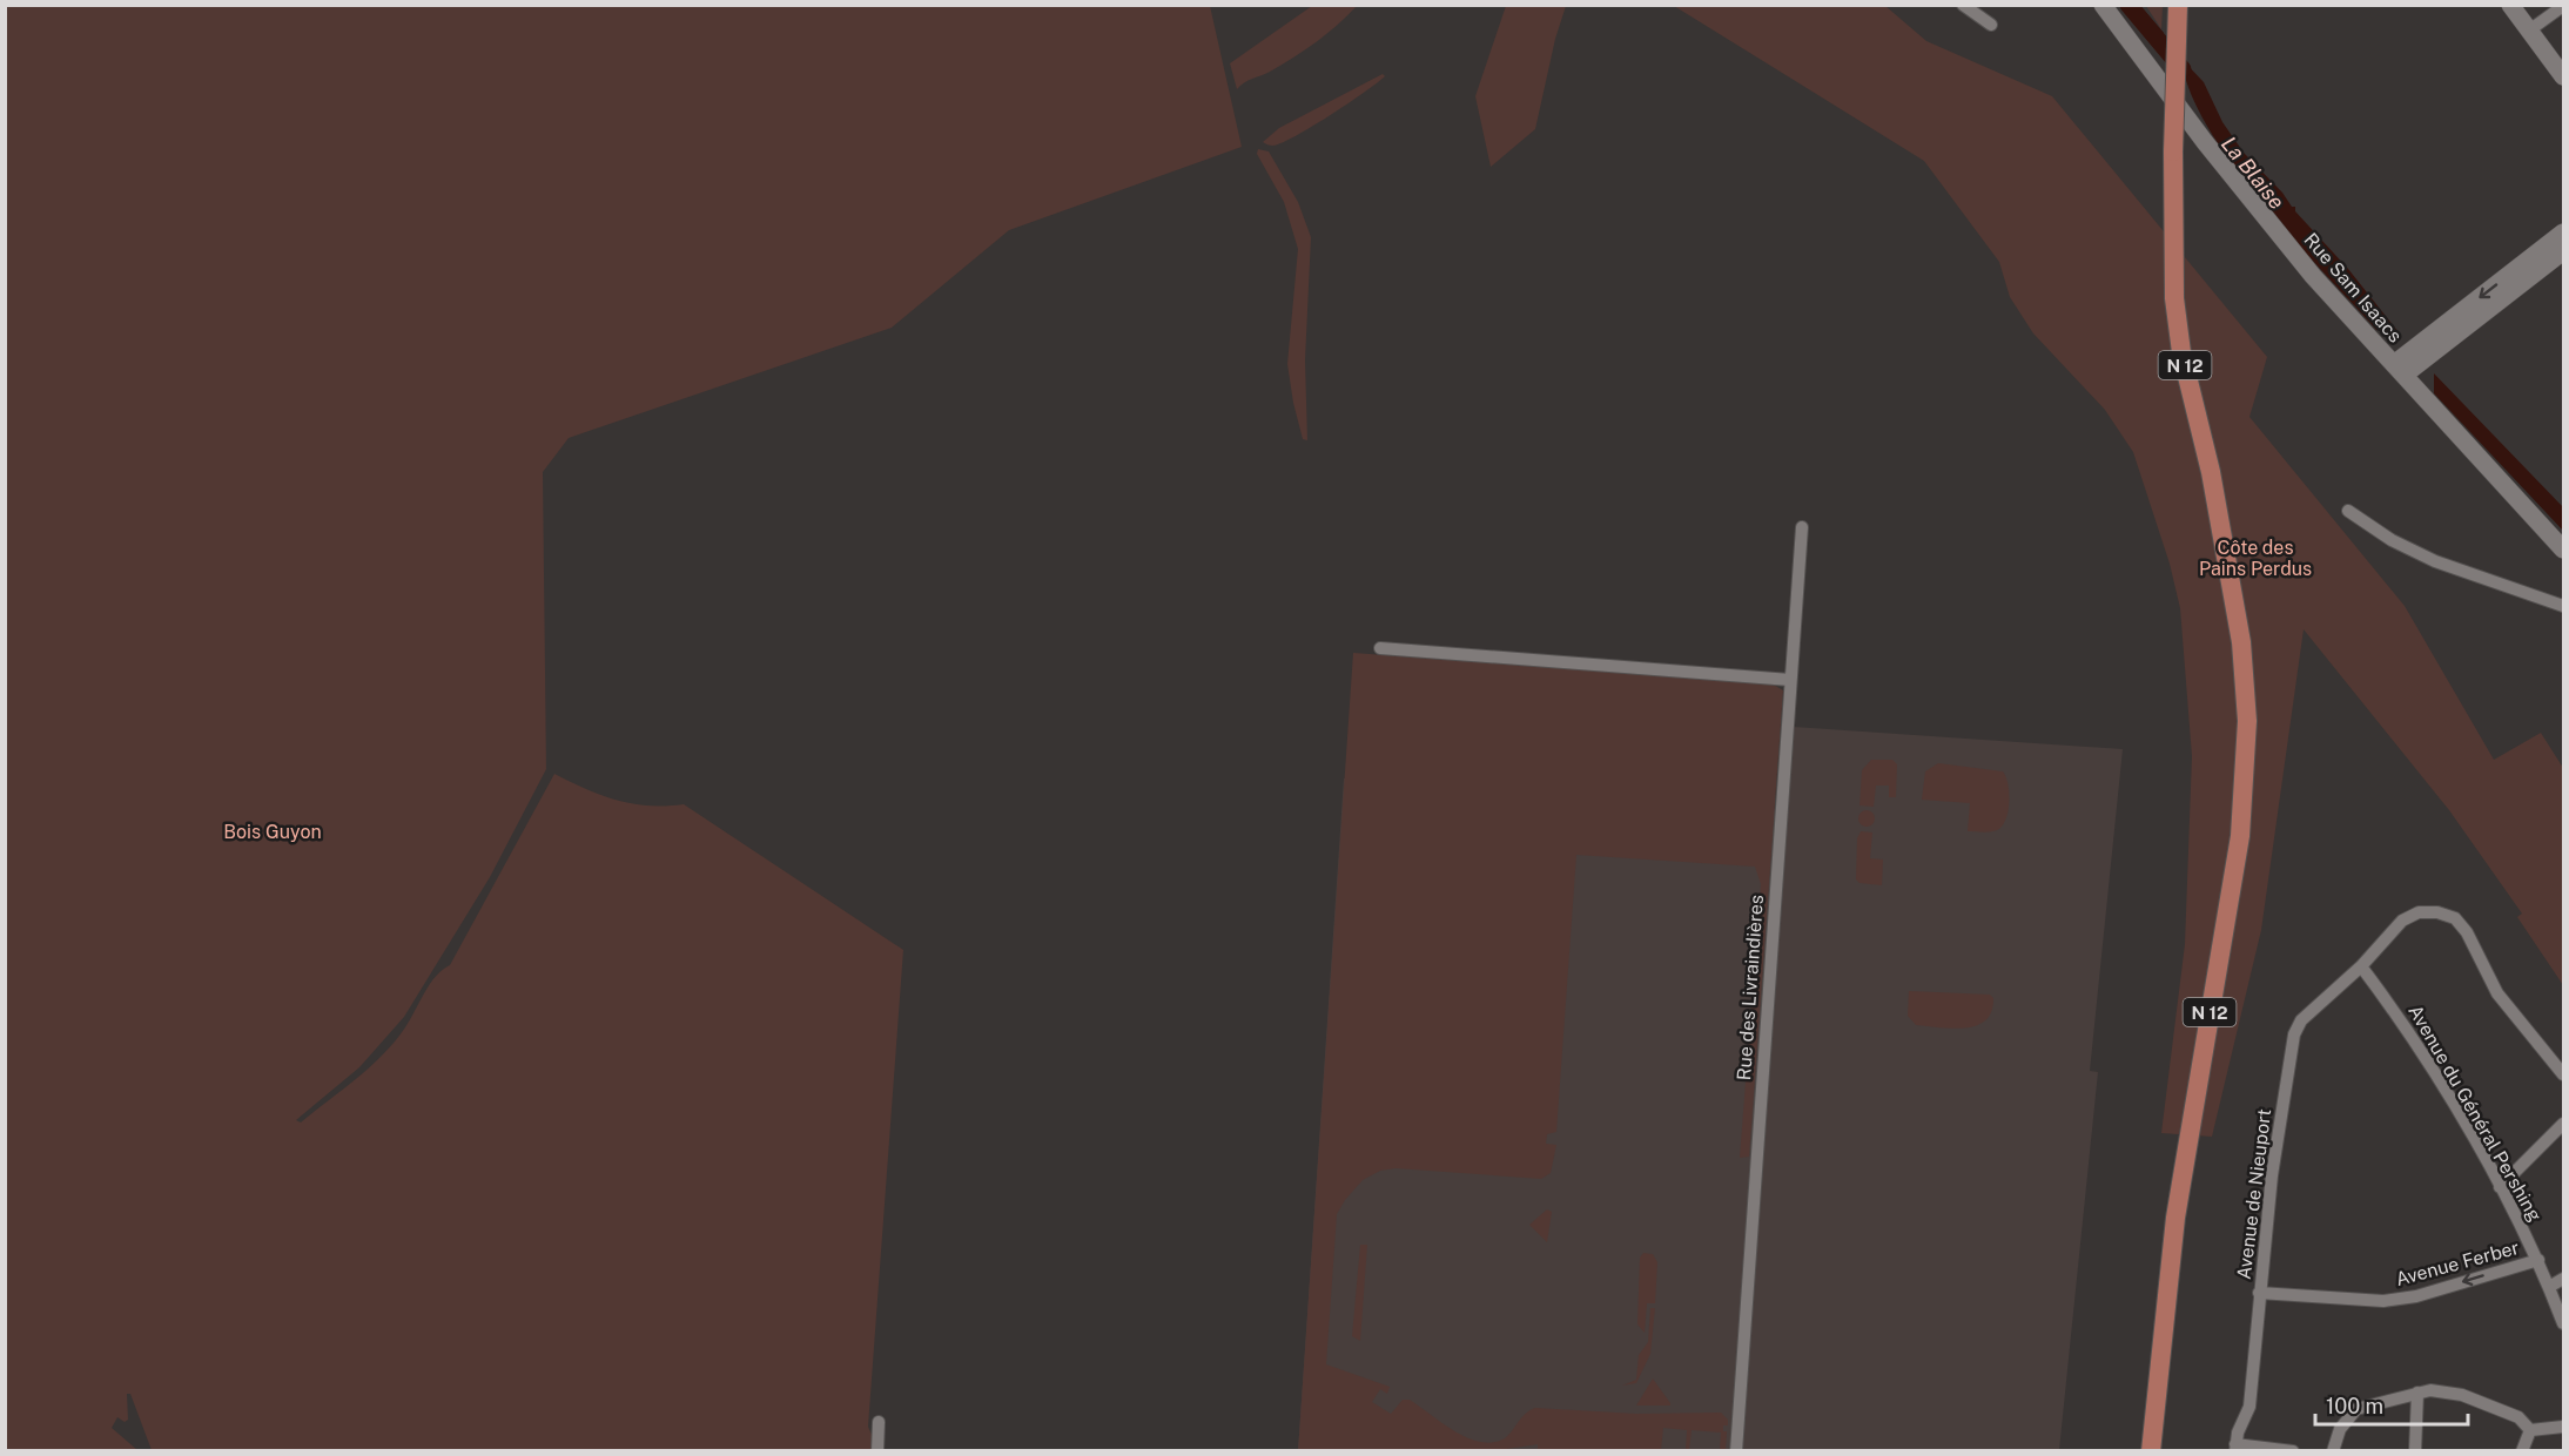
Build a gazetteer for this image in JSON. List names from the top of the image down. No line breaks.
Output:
{"streets":{"main road":["Rue Sam Isaacs","N 12"],"street":["Rue des Livraindières","Avenue du Général Pershing","Avenue de Nieuport","Avenue Ferber"]},"crossings":[["Avenue du Général Pershing","Avenue de Nieuport"],["Avenue du Général Pershing","Avenue Ferber"],["Avenue de Nieuport","Avenue Ferber"]],"one_way":["Avenue Ferber"],"water":["La Blaise"],"parks":["Côte des Pains Perdus","Bois Guyon"],"scale_bar":"100 m"}
